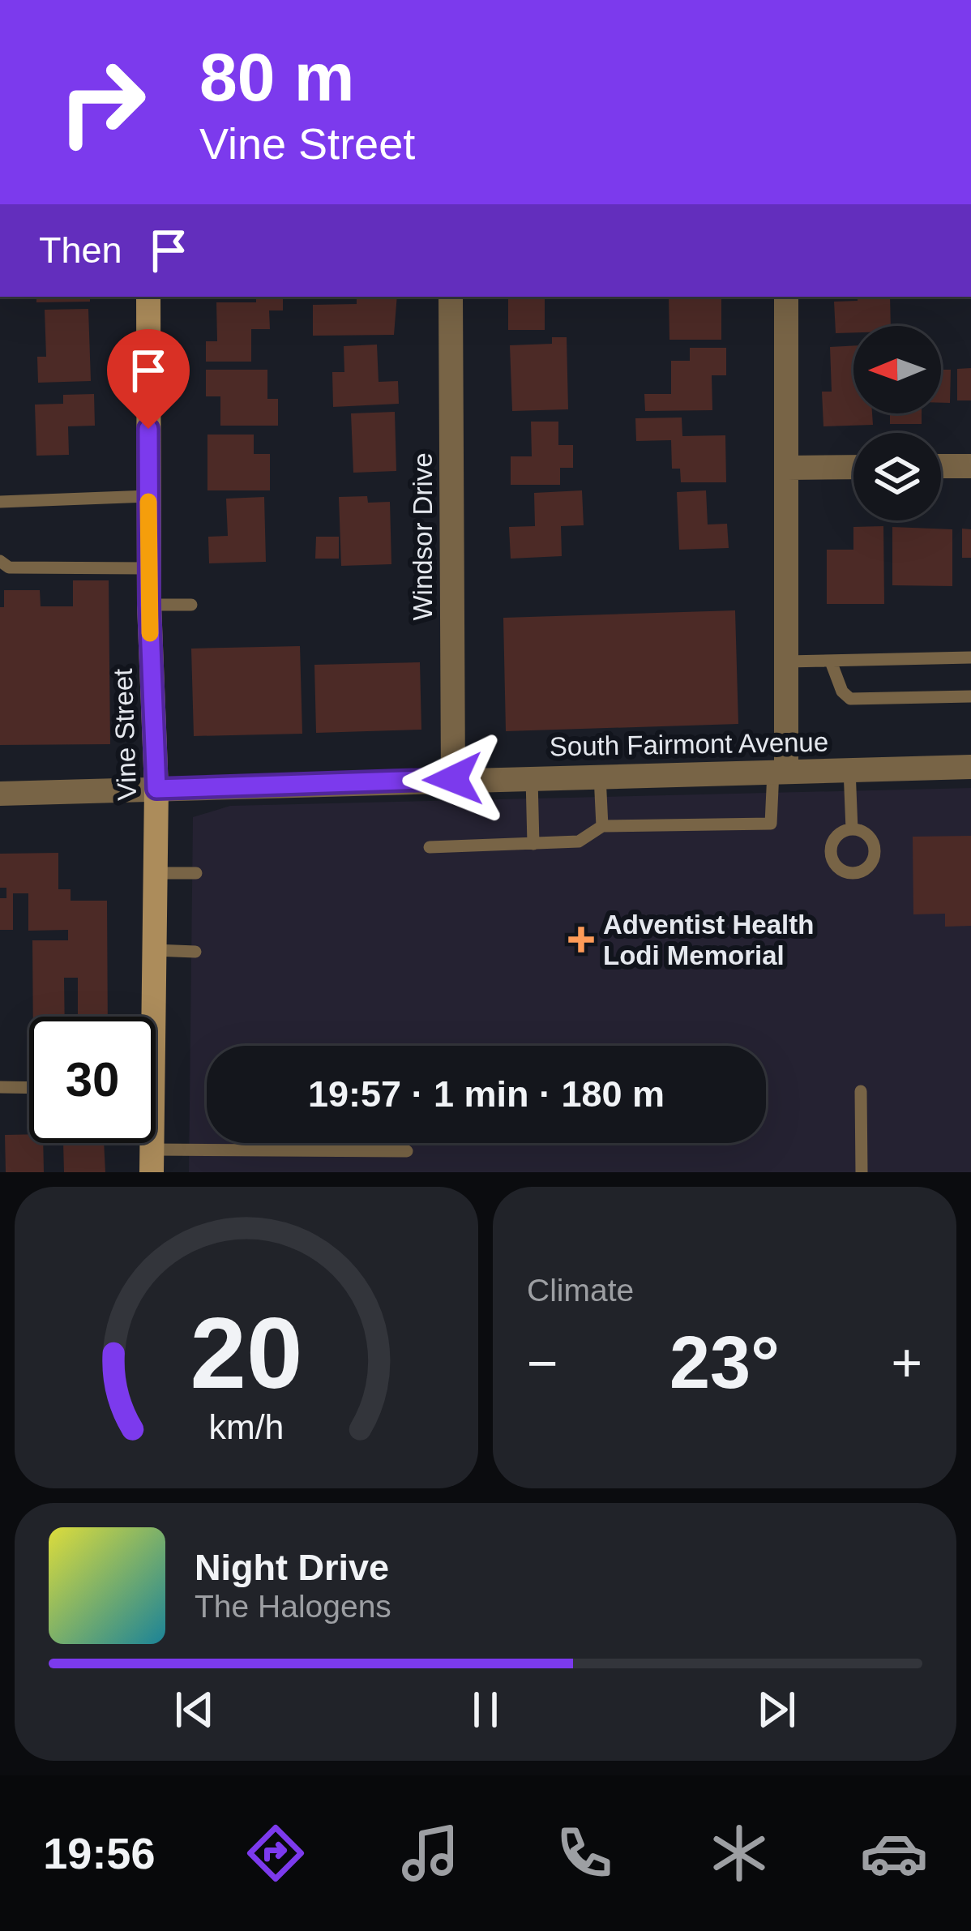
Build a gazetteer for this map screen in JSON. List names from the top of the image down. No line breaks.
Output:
{"streets":{"street":["Windsor Drive","Vine Street","South Fairmont Avenue"]},"crossings":[["Windsor Drive","South Fairmont Avenue"],["Vine Street","South Fairmont Avenue"]],"places":{"health":["Adventist Health Lodi Memorial"]},"north":"left","page":{"turn":["80 m","Vine Street"],"then":"Then","limit":"30","trip":"19:57 · 1 min · 180 m","tile":"Climate","heat":["−","23°","+"],"song":["Night Drive","The Halogens"],"tabs":"19:56","gauge":["20","km/h"]}}
